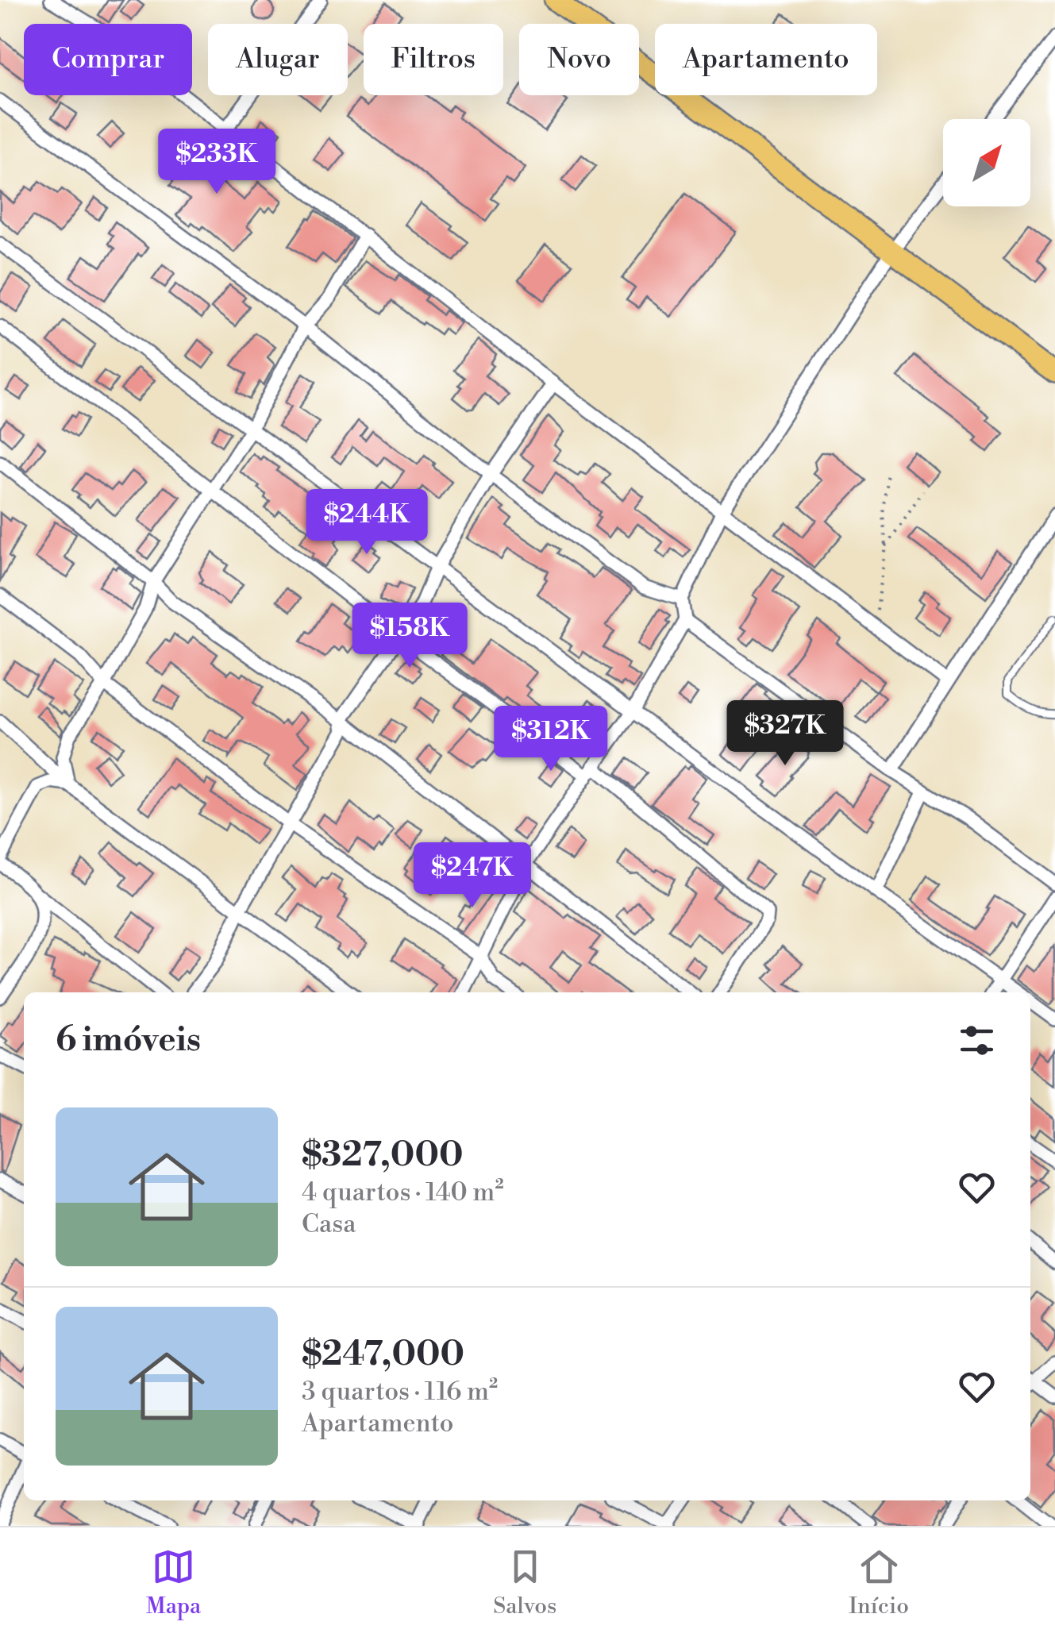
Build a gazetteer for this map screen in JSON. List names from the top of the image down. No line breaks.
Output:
{"north":"top right","page":{"chip":["Comprar","Alugar","Filtros","Novo","Apartamento"],"price":["$233K","$244K","$158K","$327K","$312K","$247K"],"heading":"6 imóveis","list":[{"name":"$327,000","note":"4 quartos · 140 m² · Casa"},{"name":"$247,000","note":"3 quartos · 116 m² · Apartamento"}],"tabs":["Mapa","Salvos","Início"]}}
